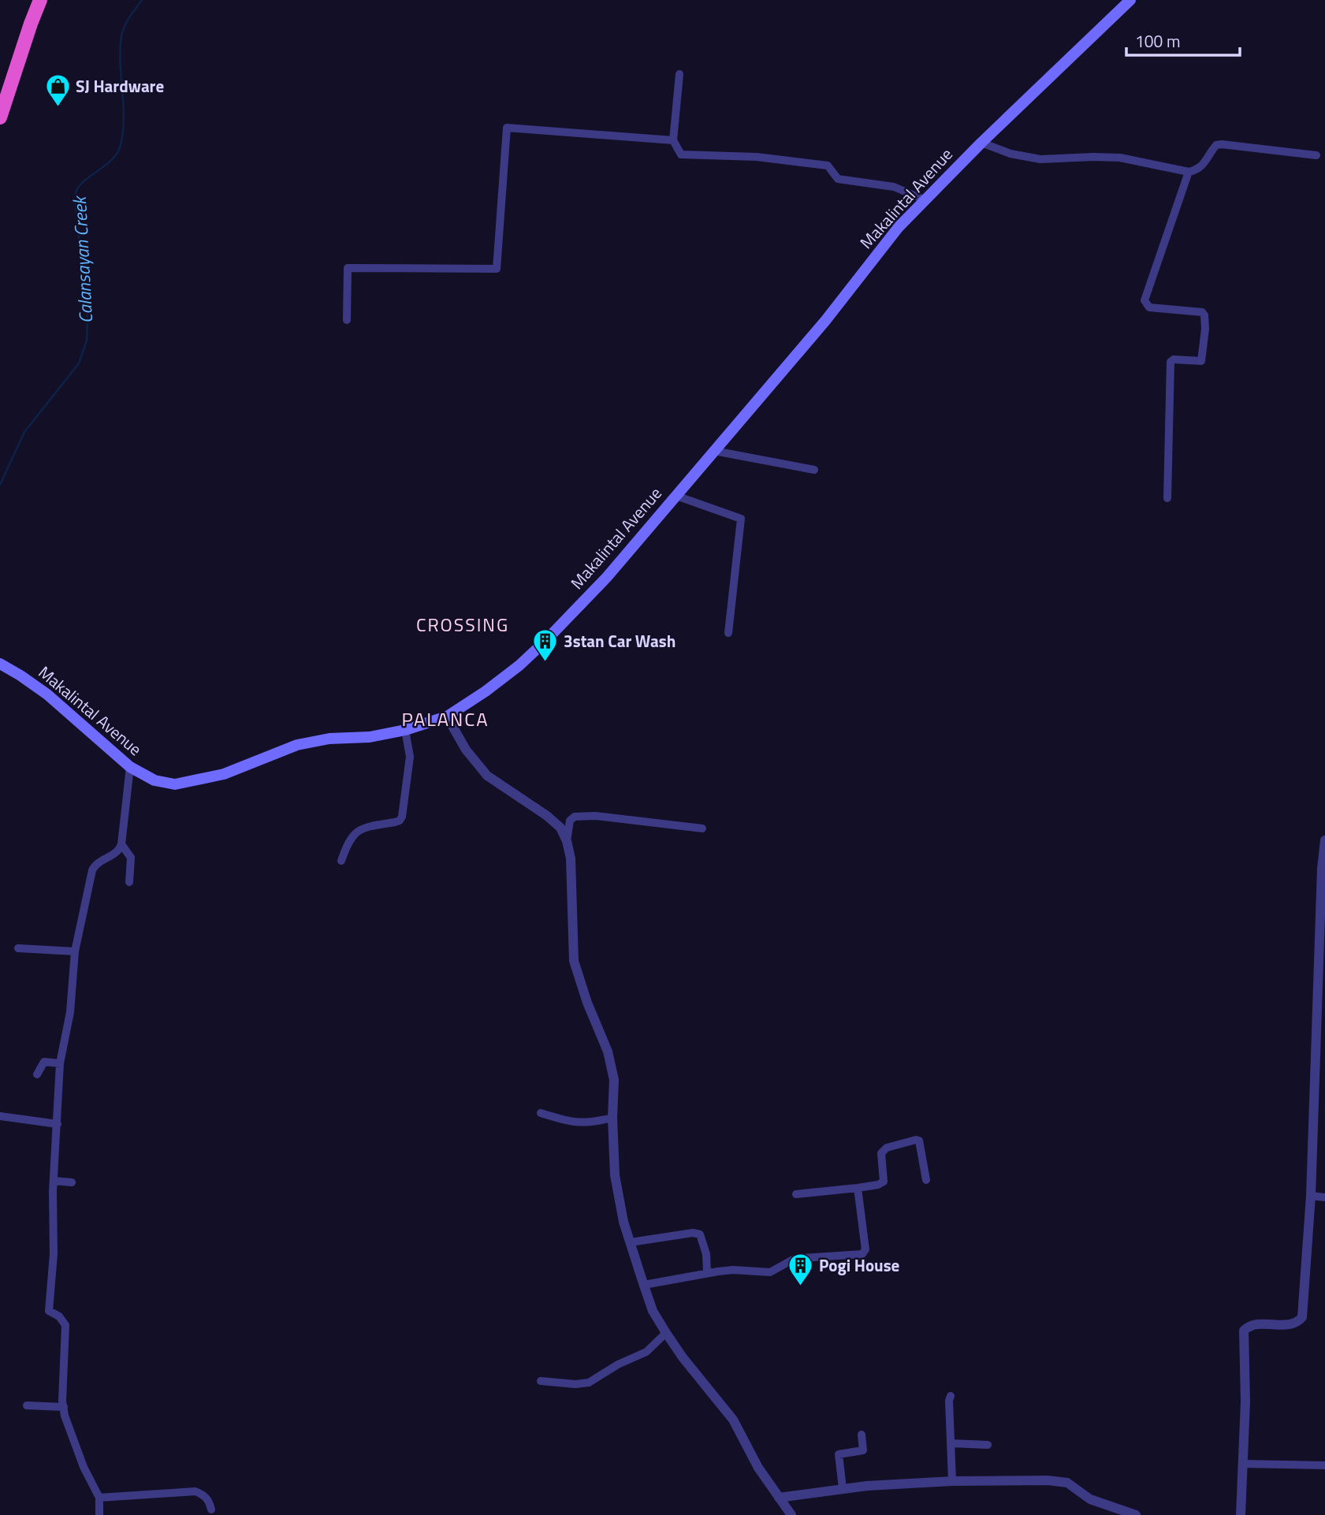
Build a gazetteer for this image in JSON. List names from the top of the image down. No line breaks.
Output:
{"streets":{"main road":["Makalintal Avenue"]},"districts":["CROSSING","PALANCA"],"water":["Calansayan Creek"],"places":{"shop":["SJ Hardware"],"building":["3stan Car Wash","Pogi House"]},"scale_bar":"100 m"}
